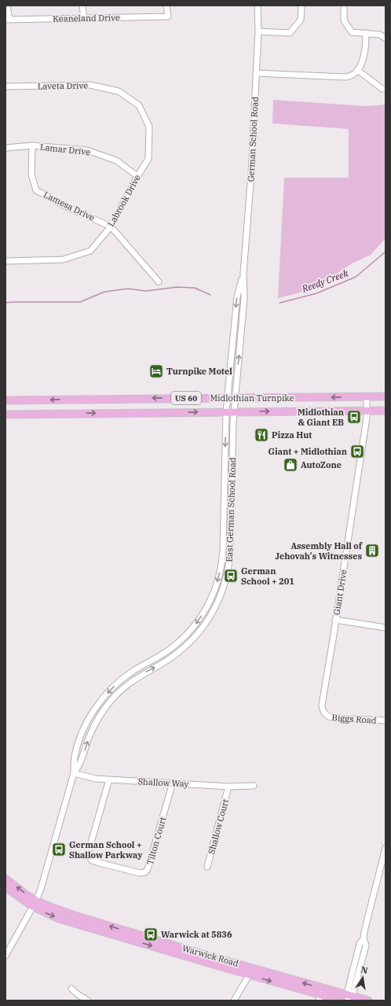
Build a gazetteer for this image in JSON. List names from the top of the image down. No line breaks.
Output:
{"streets":{"main road":["US 60","Midlothian Turnpike","Warwick Road"],"street":["Keaneland Drive","Laveta Drive","German School Road","Lamar Drive","Labrook Drive","Lamesa Drive","East German School Road","Giant Drive","Biggs Road","Shallow Way","Shallow Court","Tilton Court"]},"crossings":[["Laveta Drive","Labrook Drive"],["German School Road","Midlothian Turnpike"],["German School Road","East German School Road"],["Lamar Drive","Labrook Drive"],["Lamar Drive","Lamesa Drive"],["Labrook Drive","Lamesa Drive"],["Midlothian Turnpike","East German School Road"],["Midlothian Turnpike","Giant Drive"],["East German School Road","Shallow Way"],["East German School Road","Warwick Road"],["Giant Drive","Biggs Road"],["Shallow Way","Shallow Court"],["Shallow Way","Tilton Court"]],"water":["Reedy Creek"],"places":{"hotel":["Turnpike Motel"],"bus stop":["Midlothian & Giant EB","Giant + Midlothian","German School + 201","German School + Shallow Parkway","Warwick at 5836"],"restaurant":["Pizza Hut"],"shop":["AutoZone"],"building":["Assembly Hall of Jehovah's Witnesses"]},"north":"top"}
